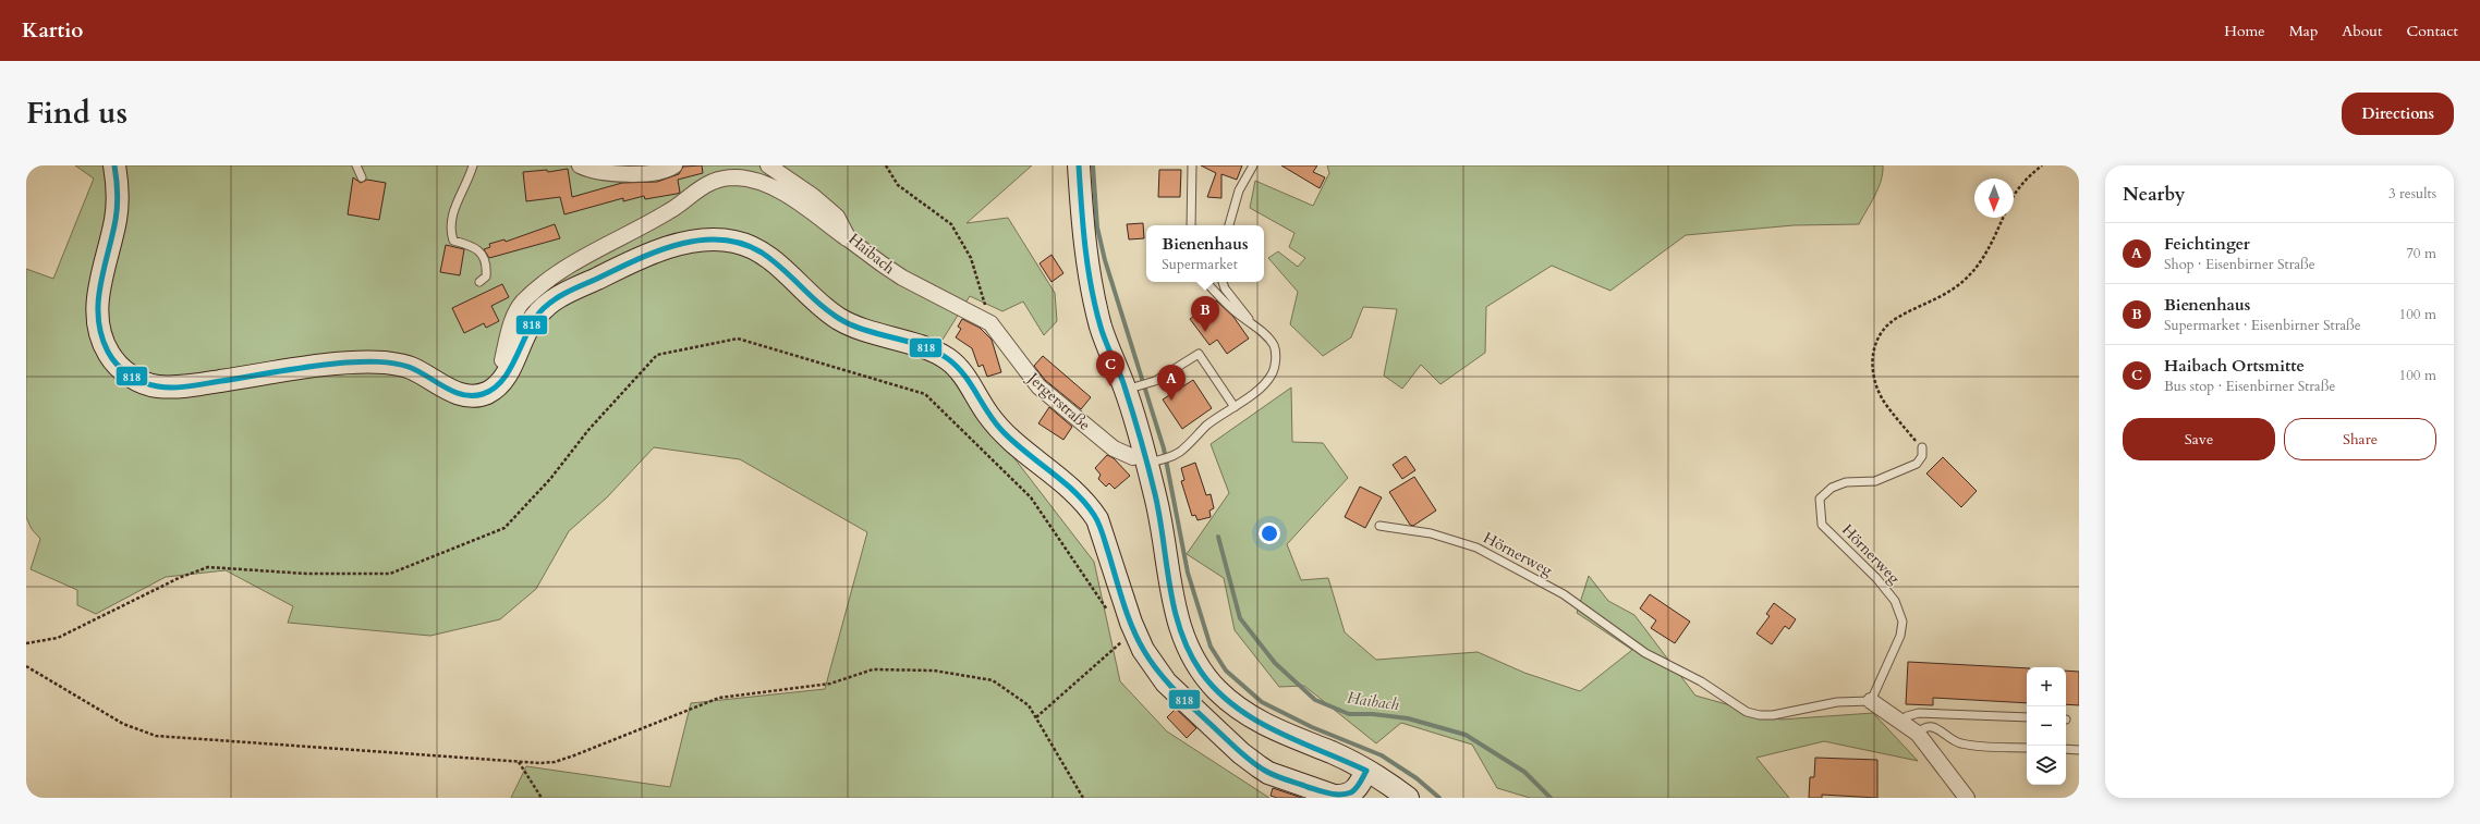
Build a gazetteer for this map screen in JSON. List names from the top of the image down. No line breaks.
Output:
{"streets":{"street":["Haibach","Jergerstraße"],"lane":["Hörnerweg"]},"crossings":[["Haibach","Jergerstraße"]],"water":["Haibach"],"lines":["transit line 818"],"north":"bottom","page":{"header":"Kartio","nav":["Home","Map","About","Contact"],"title":"Find us","buttons":["Directions",["Save","Share"]],"heading":["Nearby","3 results"],"list":[{"mark":"A","name":"Feichtinger","note":"Shop · Eisenbirner Straße","value":"70 m"},{"mark":"B","name":"Bienenhaus","note":"Supermarket · Eisenbirner Straße","value":"100 m"},{"mark":"C","name":"Haibach Ortsmitte","note":"Bus stop · Eisenbirner Straße","value":"100 m"}],"popup":["Bienenhaus","Supermarket"],"pins":["B","C","A"],"map_buttons":["+","−"]}}
